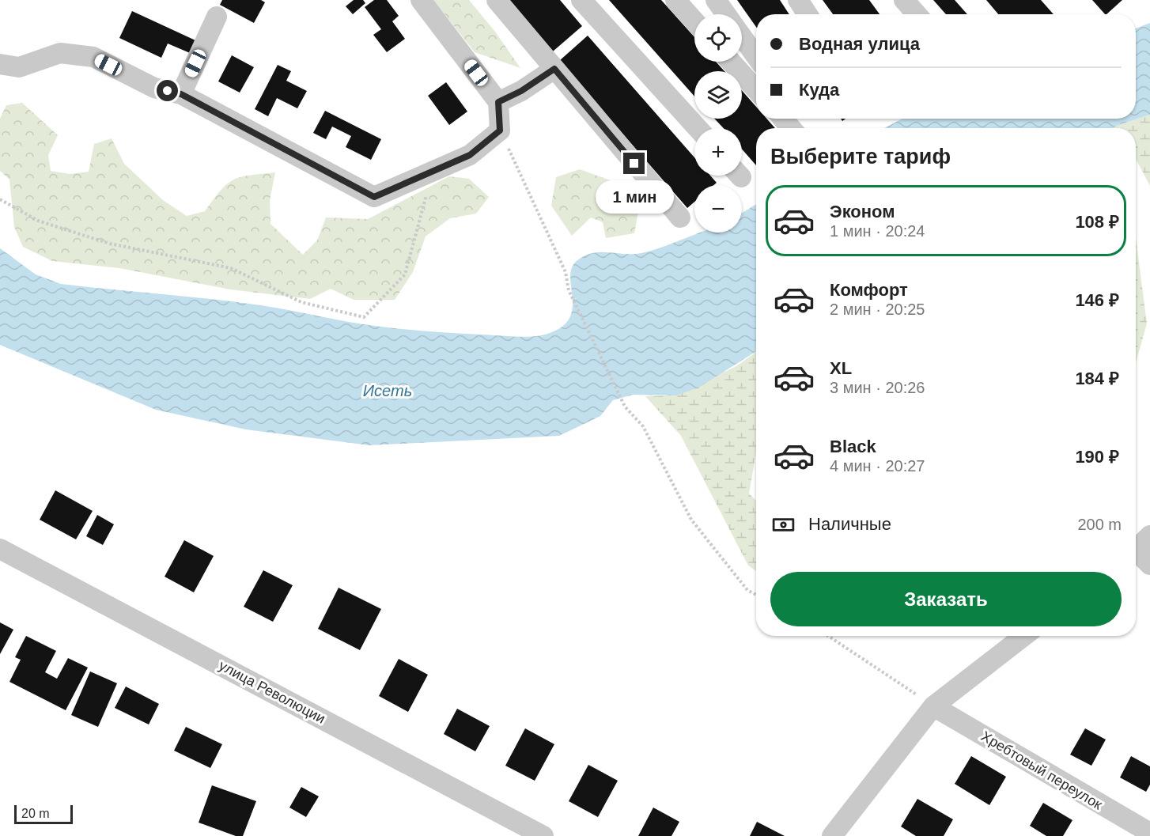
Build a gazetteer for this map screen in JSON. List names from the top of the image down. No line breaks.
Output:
{"streets":{"street":["улица Революции","Хребтовый переулок"]},"water":["Исеть"],"scale_bar":"20 m","page":{"map_buttons":["+","−"],"banner":["Водная улица","Куда"],"heading":"Выберите тариф","bubble":"1 мин","list":[{"name":"Эконом","note":"1 мин · 20:24","value":"108 ₽"},{"name":"Комфорт","note":"2 мин · 20:25","value":"146 ₽"},{"name":"XL","note":"3 мин · 20:26","value":"184 ₽"},{"name":"Black","note":"4 мин · 20:27","value":"190 ₽"}],"pay":["Наличные","200 m"],"buttons":"Заказать","scale":"20 m"}}
